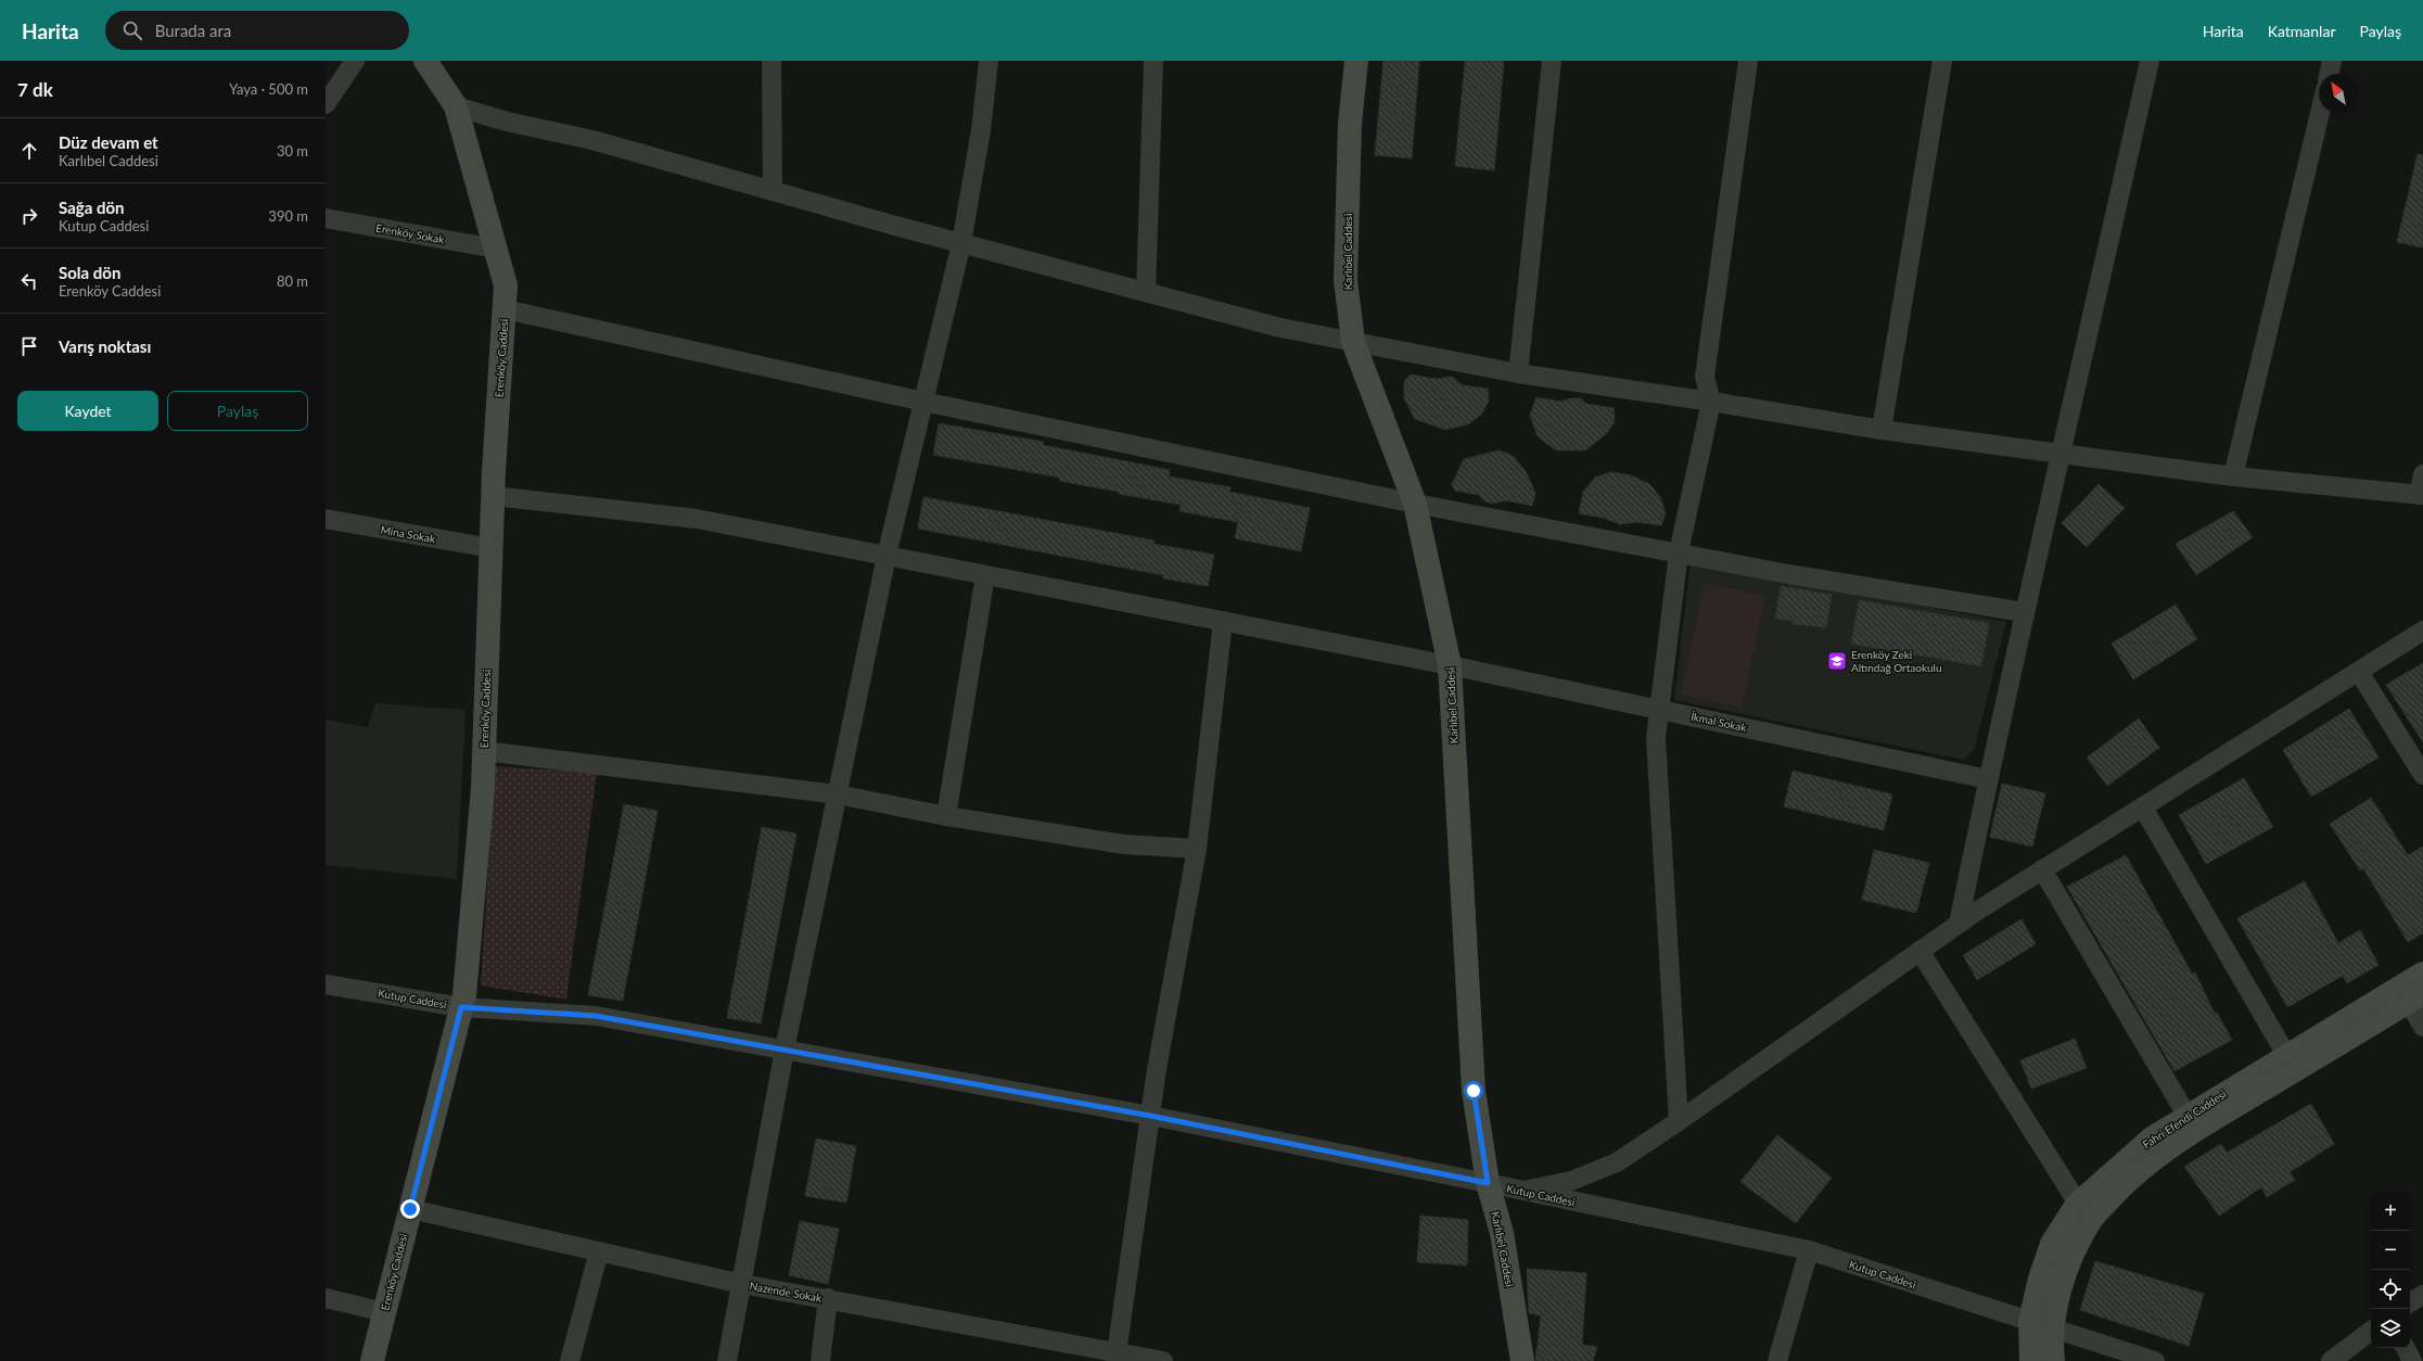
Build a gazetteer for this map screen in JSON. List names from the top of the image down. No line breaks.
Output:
{"streets":{"street":["Erenköy Sokak","Karlıbel Caddesi","Erenköy Caddesi","Mina Sokak","İkmal Sokak","Kutup Caddesi","Fahri Efendi Caddesi","Nazende Sokak"]},"crossings":[["Erenköy Sokak","Erenköy Caddesi"],["Karlıbel Caddesi","İkmal Sokak"],["Karlıbel Caddesi","Kutup Caddesi"],["Erenköy Caddesi","Mina Sokak"],["Erenköy Caddesi","İkmal Sokak"],["Erenköy Caddesi","Kutup Caddesi"],["Erenköy Caddesi","Nazende Sokak"],["Kutup Caddesi","Fahri Efendi Caddesi"]],"places":{"school or university":["Erenköy Zeki Altındağ Ortaokulu"]},"north":"top left","page":{"header":"Harita","search":"Burada ara","nav":["Harita","Katmanlar","Paylaş"],"heading":["7 dk","Yaya · 500 m"],"list":[["Düz devam et","Karlıbel Caddesi","30 m"],["Sağa dön","Kutup Caddesi","390 m"],["Sola dön","Erenköy Caddesi","80 m"],"Varış noktası"],"buttons":["Kaydet","Paylaş"],"map_buttons":["+","−"]}}
